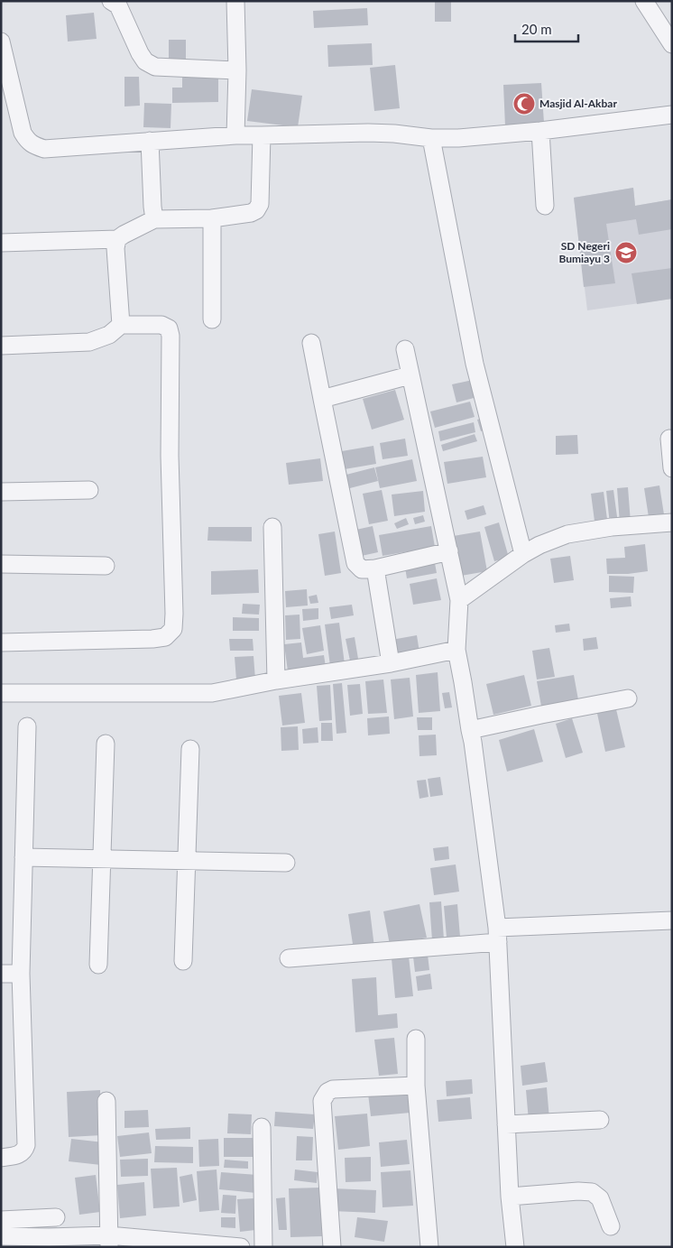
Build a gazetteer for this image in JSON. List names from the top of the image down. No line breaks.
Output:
{"places":{"mosque":["Masjid Al-Akbar"],"school or university":["SD Negeri Bumiayu 3"]},"scale_bar":"20 m"}
